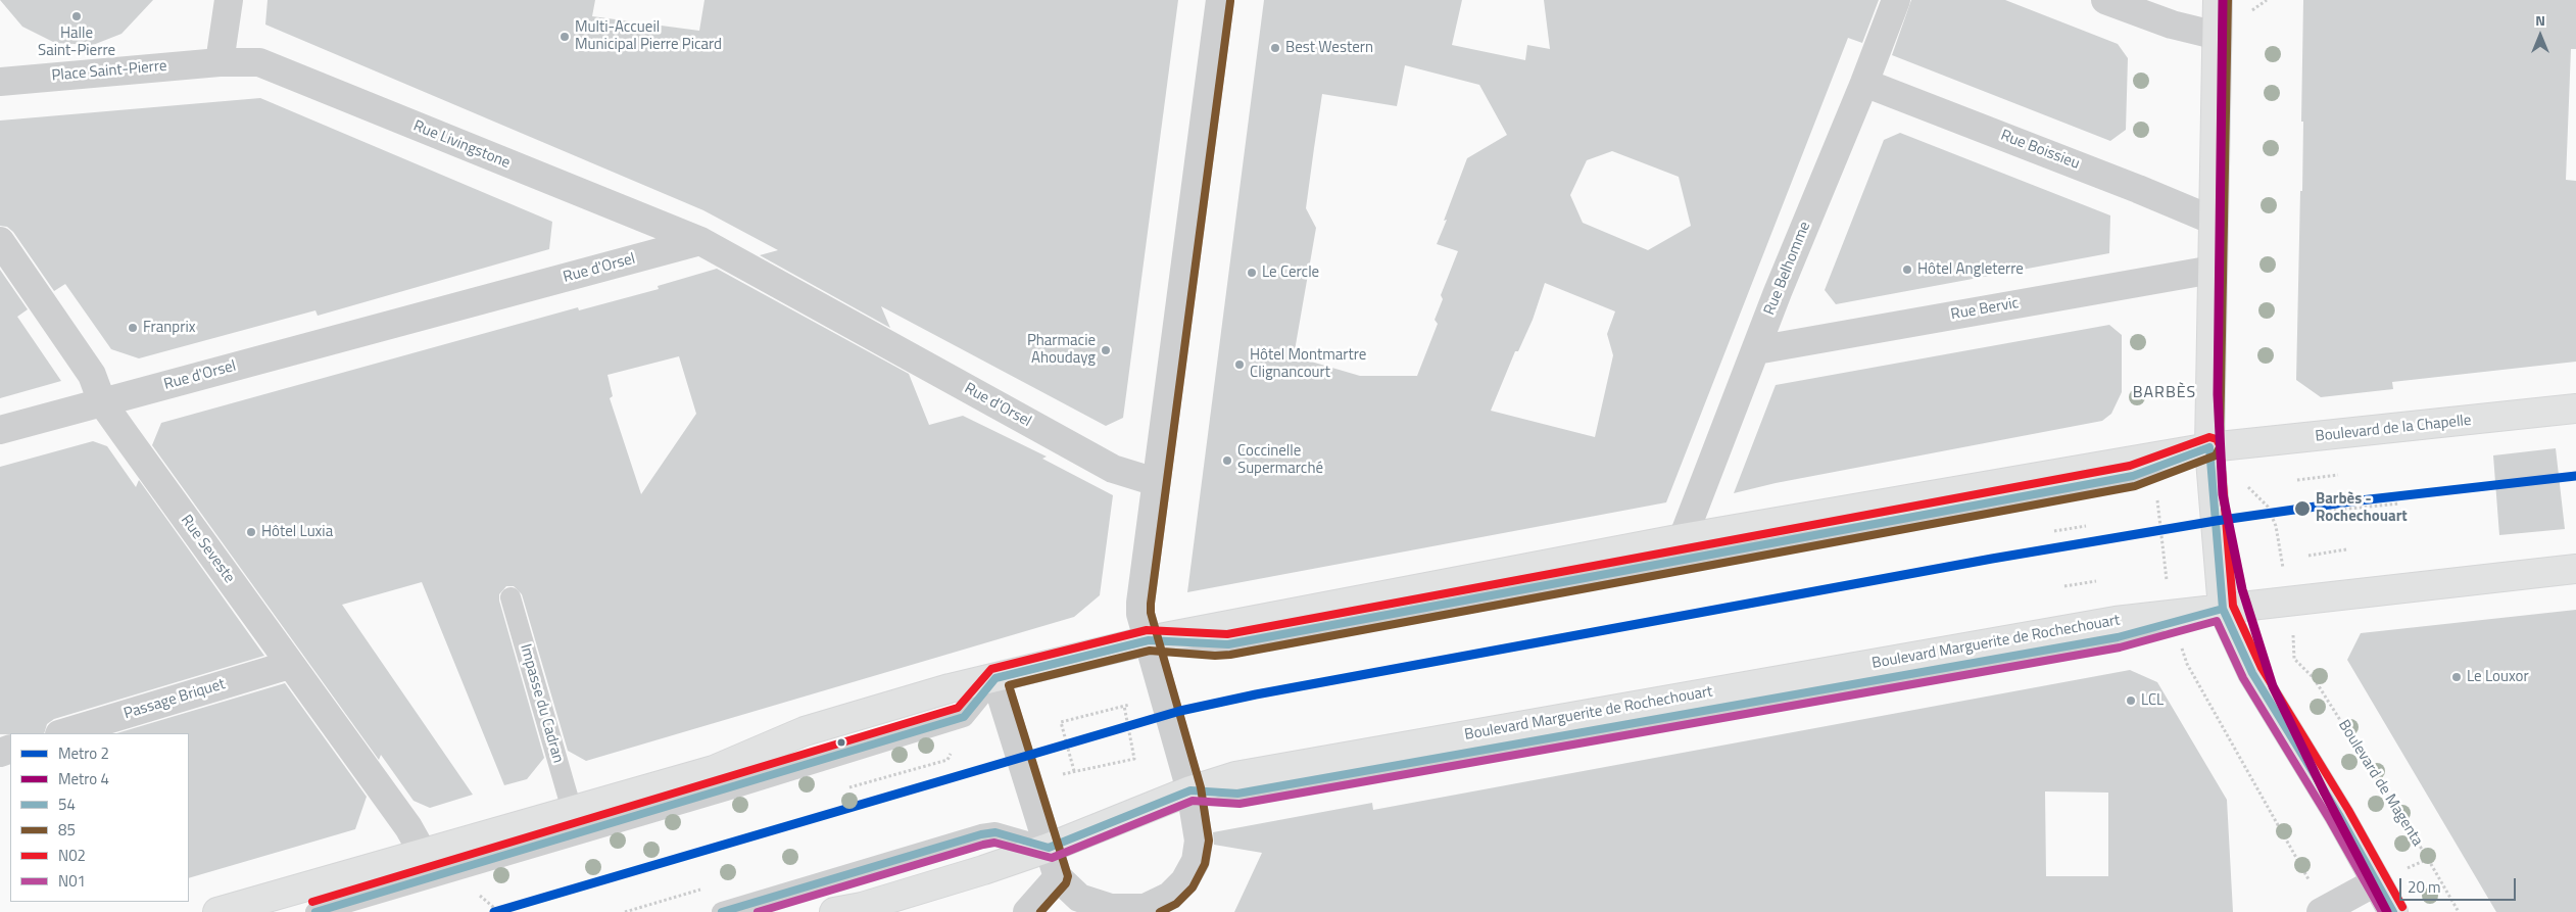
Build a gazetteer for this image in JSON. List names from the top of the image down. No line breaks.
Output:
{"streets":{"main road":["Boulevard de la Chapelle","Boulevard Marguerite de Rochechouart"],"street":["Place Saint-Pierre","Rue Livingstone","Rue Boissieu","Rue d'Orsel","Rue Belhomme","Rue Bervic","Rue Seveste","Passage Briquet"],"lane":["Impasse du Cadran"],"path":["Boulevard de Magenta"]},"crossings":[["Place Saint-Pierre","Rue Livingstone"],["Rue Livingstone","Rue d'Orsel"],["Rue Boissieu","Rue Belhomme"],["Rue d'Orsel","Rue Seveste"],["Rue Belhomme","Rue Bervic"],["Rue Seveste","Passage Briquet"]],"districts":["BARBÈS"],"places":["Halle Saint-Pierre","Multi-Accueil Municipal Pierre Picard","Best Western","Hôtel Angleterre","Le Cercle","Franprix","Pharmacie Ahoudayg","Hôtel Montmartre Clignancourt","Coccinelle Supermarché","Barbès - Rochechouart","Hôtel Luxia","Le Louxor","LCL"],"lines":["metro line 4","transit line 85","transit line N02","transit line 54","metro line 2","transit line N01"],"legend":["Metro 2","Metro 4","54","85","N02","N01"],"scale_bar":"20 m","north":"top"}
